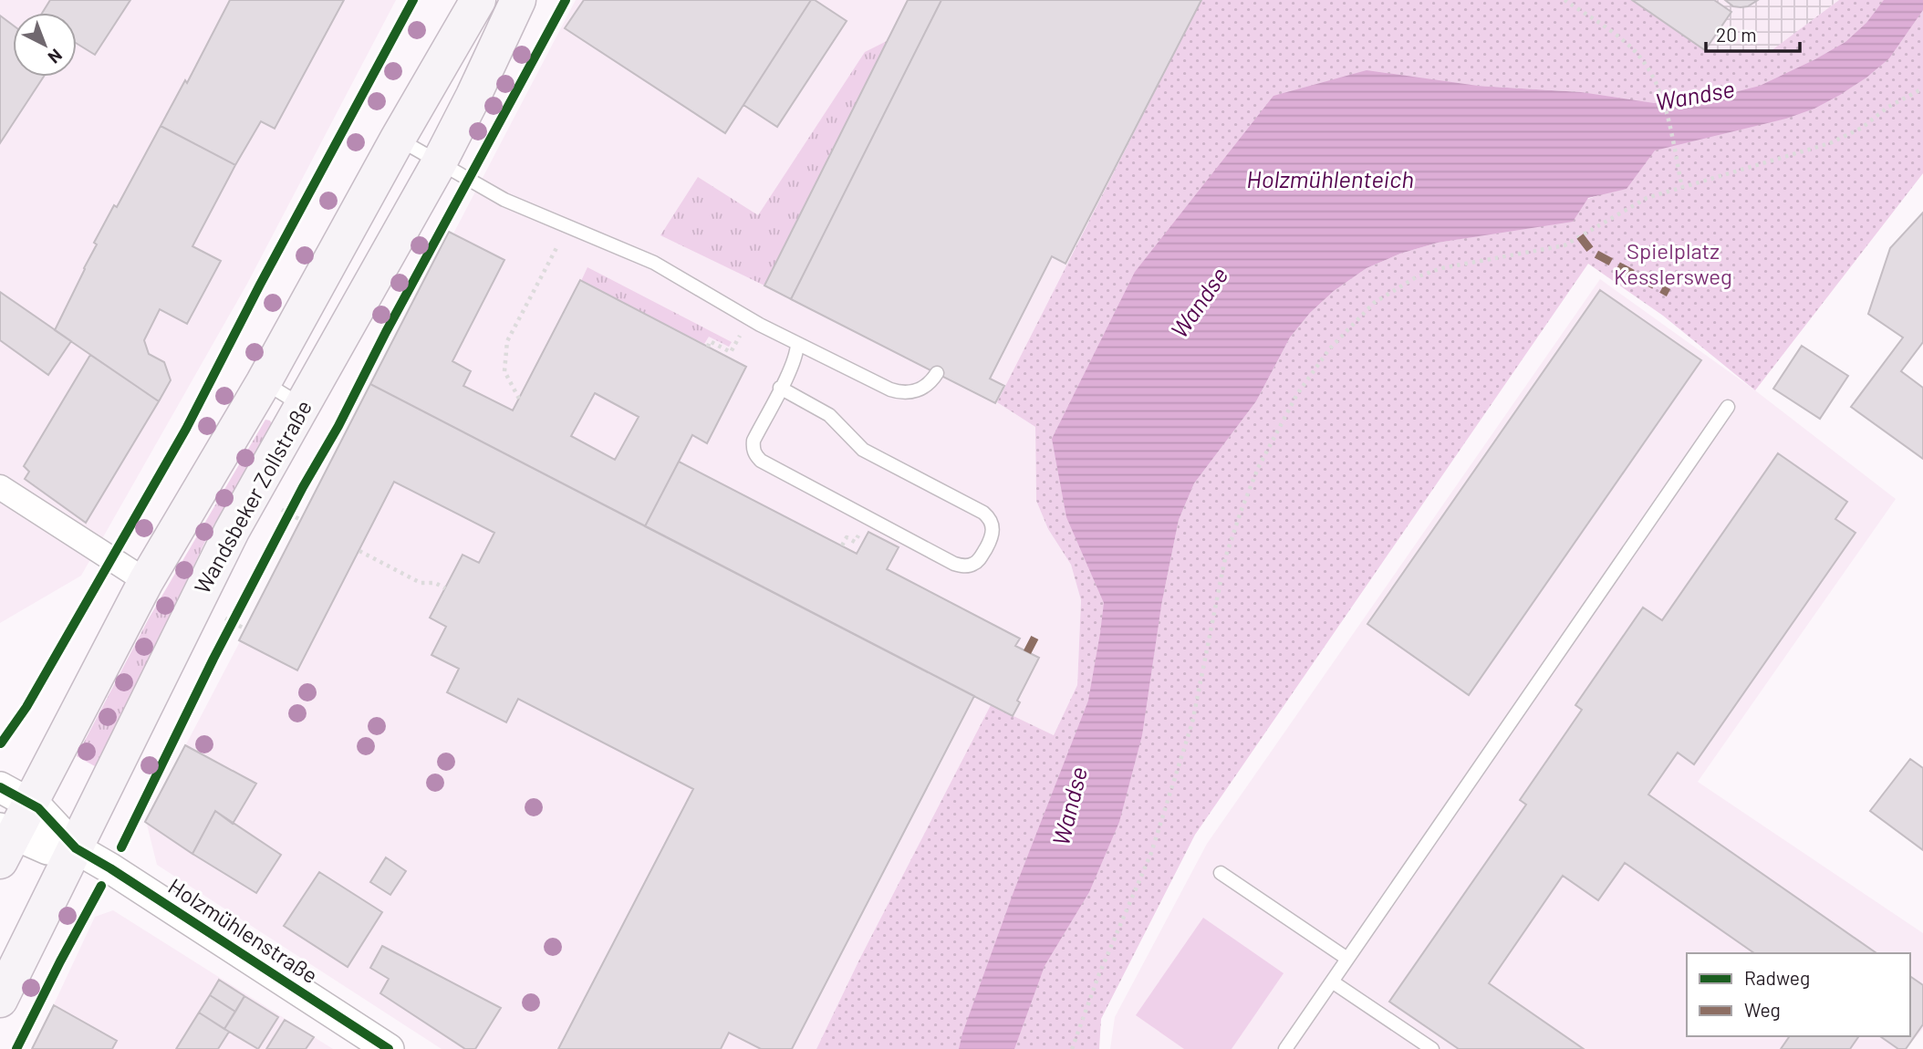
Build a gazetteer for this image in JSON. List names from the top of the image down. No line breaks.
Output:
{"streets":{"main road":["Wandsbeker Zollstraße"],"street":["Holzmühlenstraße"]},"crossings":[["Wandsbeker Zollstraße","Holzmühlenstraße"]],"water":["Wandse","Holzmühlenteich"],"parks":["Spielplatz Kesslersweg"],"legend":["Radweg","Weg"],"scale_bar":"20 m","north":"bottom right"}
